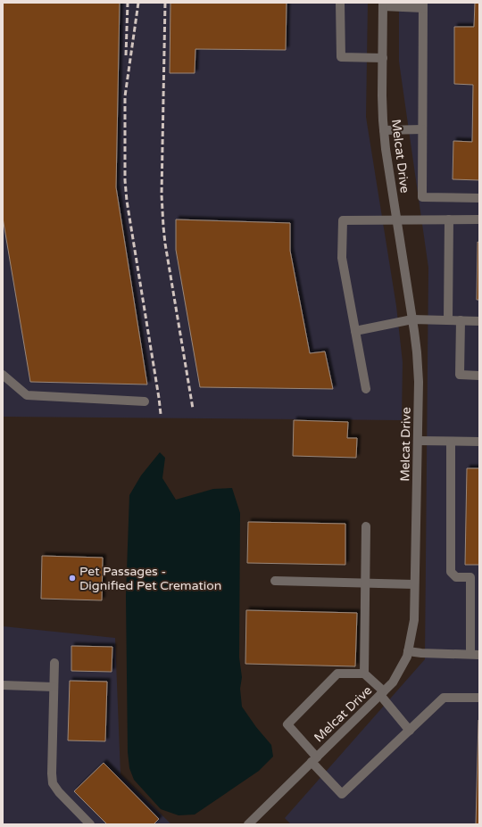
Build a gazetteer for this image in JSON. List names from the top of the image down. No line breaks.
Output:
{"streets":{"street":["Melcat Drive"]},"places":["Pet Passages - Dignified Pet Cremation"]}
